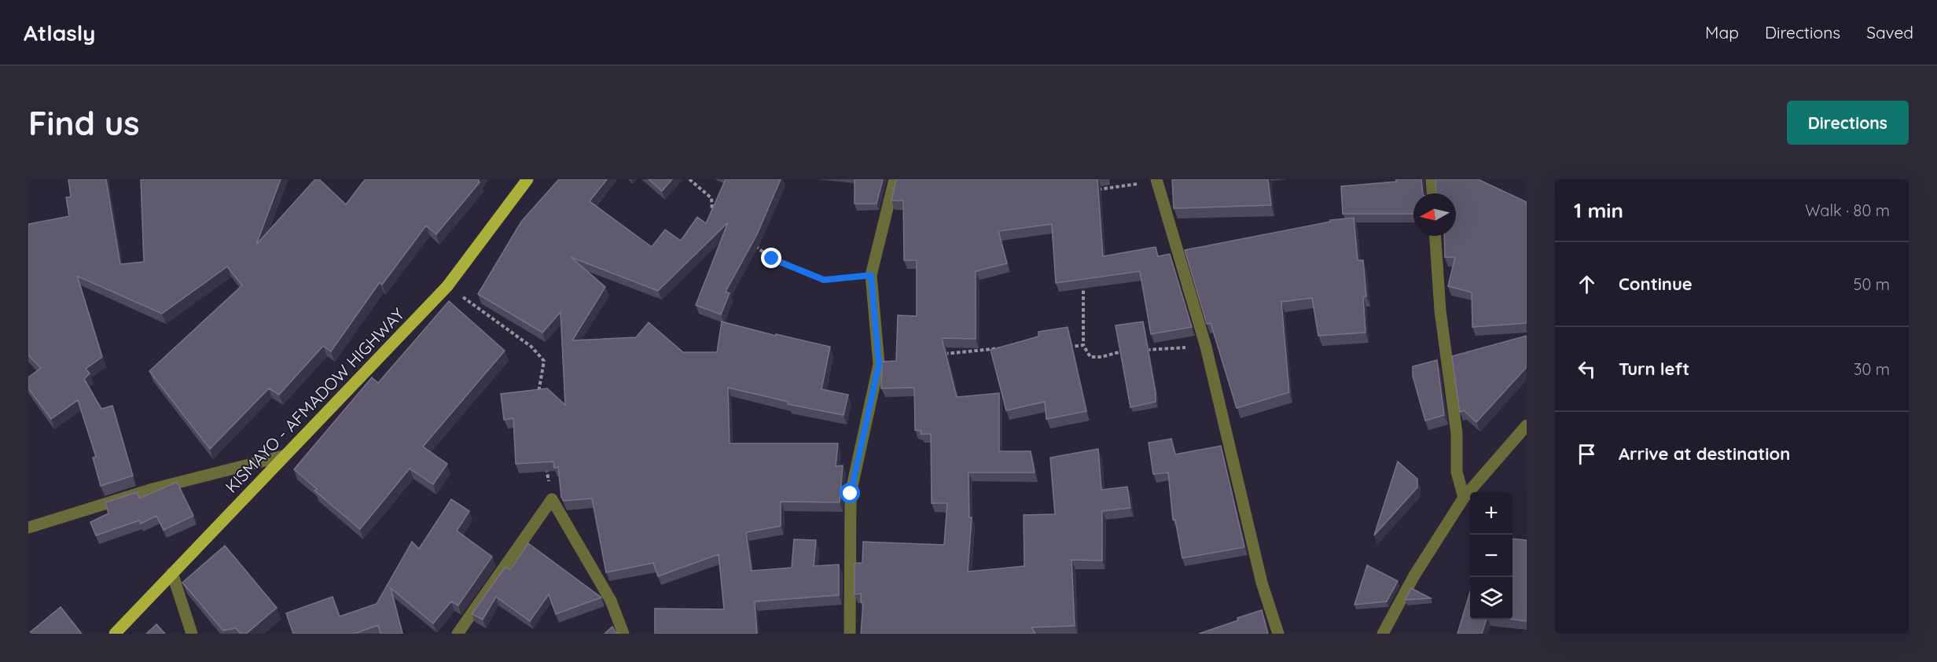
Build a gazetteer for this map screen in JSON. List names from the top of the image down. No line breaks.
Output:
{"streets":{"main road":["KISMAYO - AFMADOW HIGHWAY"]},"north":"left","page":{"header":"Atlasly","nav":["Map","Directions","Saved"],"buttons":"Directions","title":"Find us","heading":["1 min","Walk · 80 m"],"list":[["Continue","50 m"],["Turn left","30 m"],"Arrive at destination"],"map_buttons":["+","−"]}}
